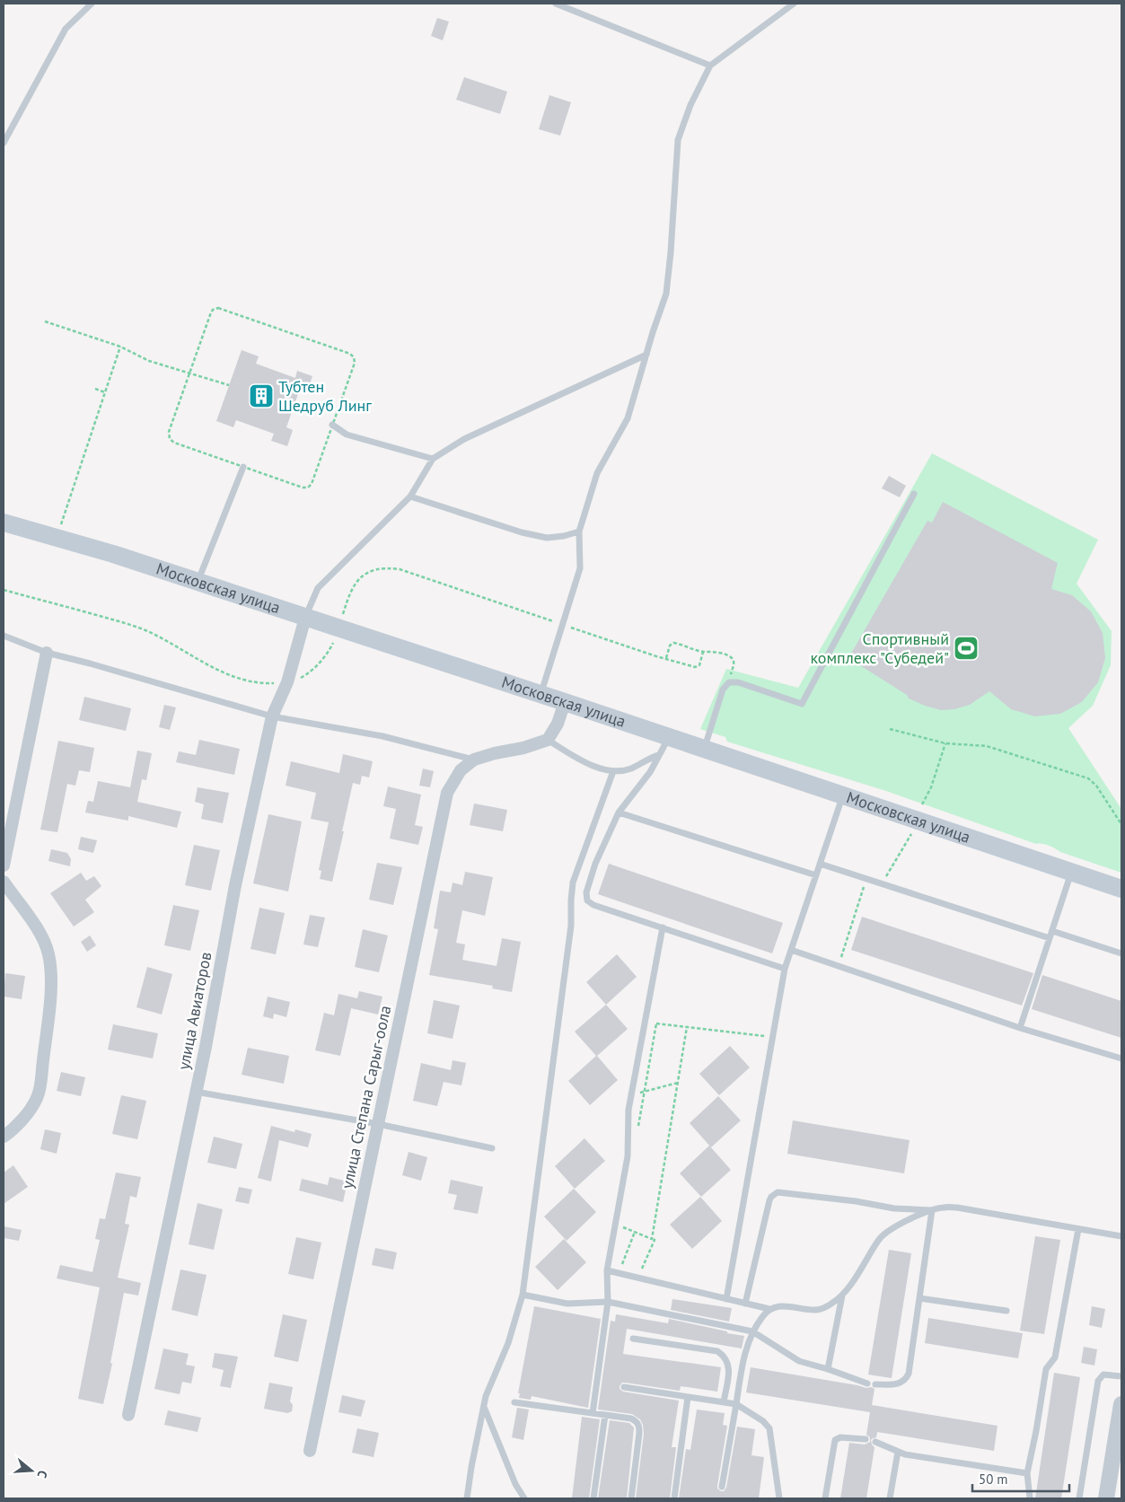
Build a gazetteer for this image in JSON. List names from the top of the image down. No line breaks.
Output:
{"streets":{"main road":["Московская улица"],"street":["улица Авиаторов","улица Степана Сарыг-оола"]},"crossings":[["Московская улица","улица Авиаторов"]],"places":{"building":["Тубтен Шедруб Линг"],"sports":["Спортивный комплекс \"Субедей\""]},"scale_bar":"50 m","north":"right"}
